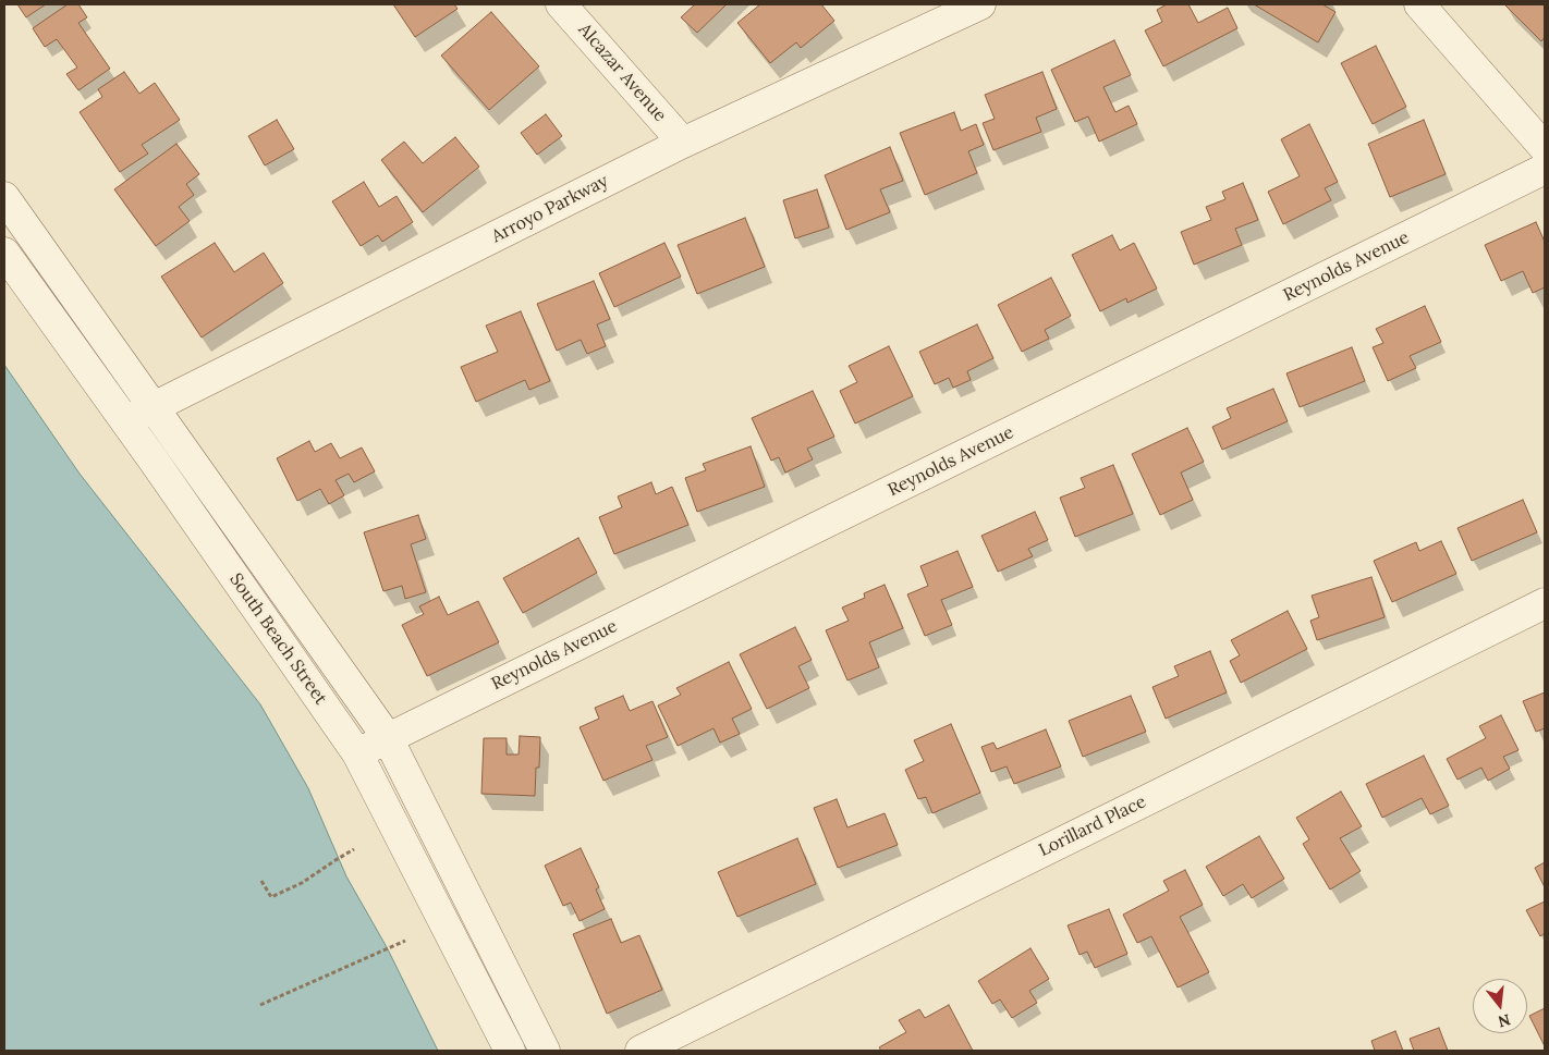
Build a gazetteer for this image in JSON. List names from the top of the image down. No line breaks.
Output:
{"streets":{"street":["Alcazar Avenue","Arroyo Parkway","Reynolds Avenue","South Beach Street","Lorillard Place"]},"crossings":[["Alcazar Avenue","Arroyo Parkway"],["Arroyo Parkway","South Beach Street"],["Reynolds Avenue","South Beach Street"]],"north":"bottom"}
